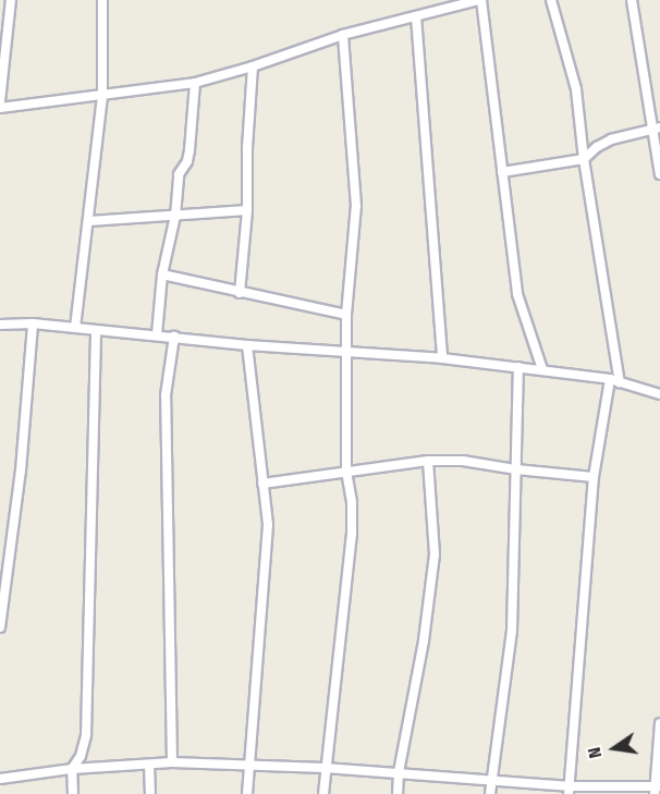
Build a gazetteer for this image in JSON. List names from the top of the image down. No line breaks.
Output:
{"north":"left"}
